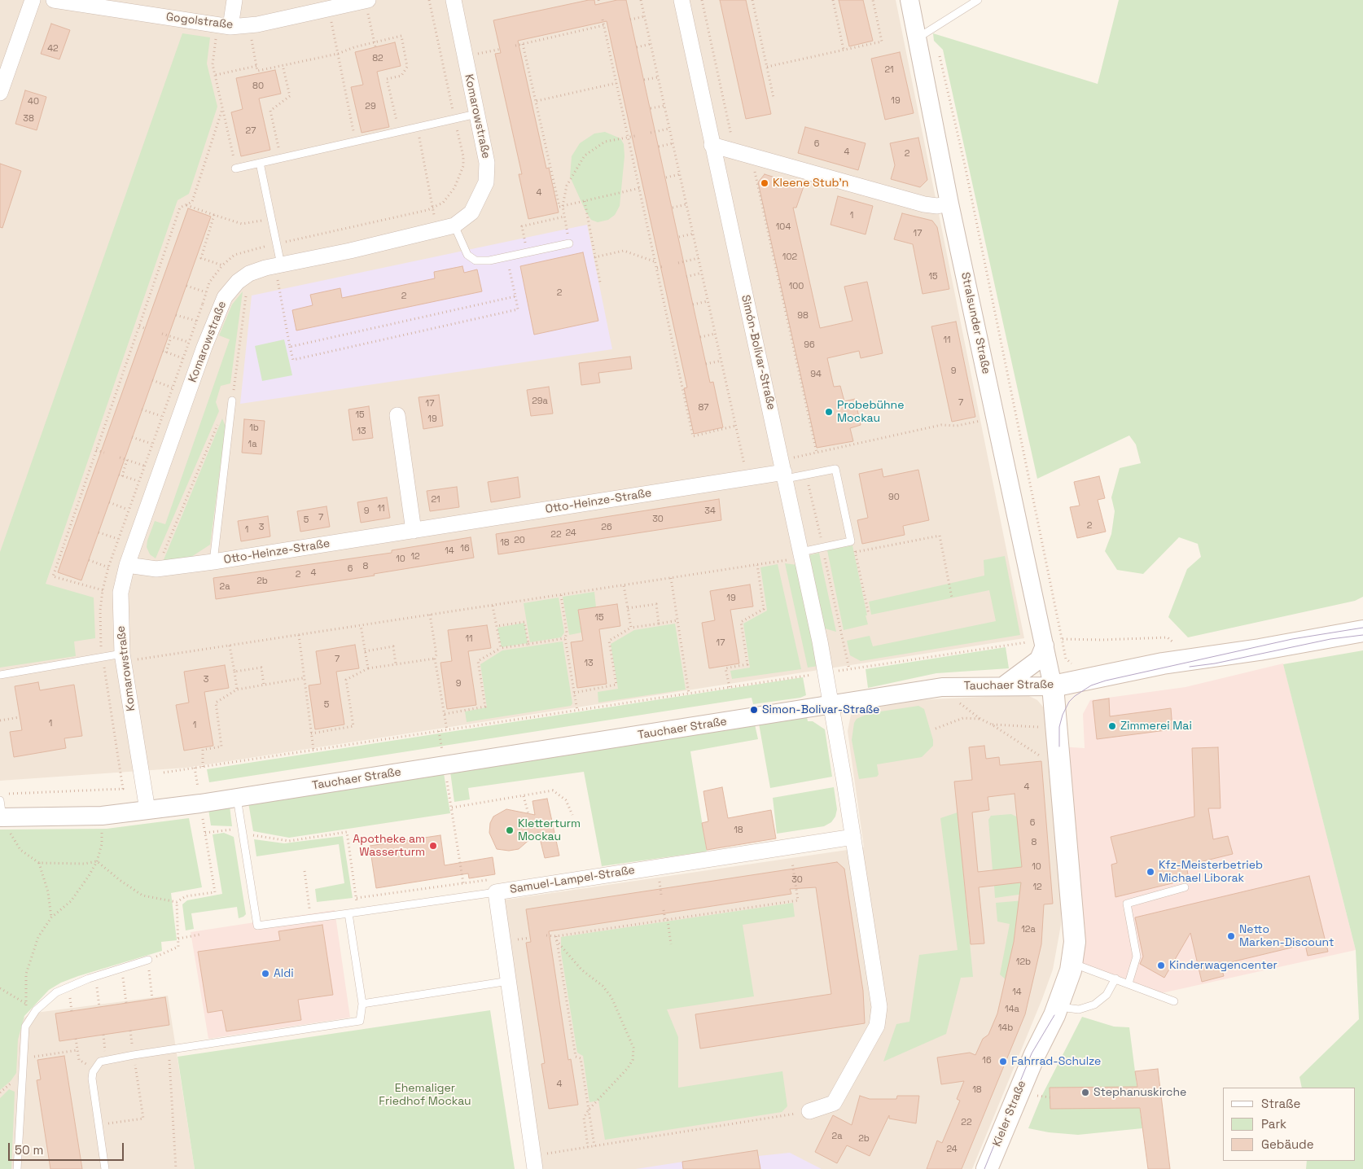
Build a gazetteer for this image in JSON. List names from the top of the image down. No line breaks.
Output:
{"streets":{"main road":["Tauchaer Straße","Kieler Straße"],"street":["Gogolstraße","Komarowstraße","Stralsunder Straße","Simón-Bolívar-Straße","Otto-Heinze-Straße","Samuel-Lampel-Straße"]},"crossings":[["Komarowstraße","Otto-Heinze-Straße"],["Komarowstraße","Tauchaer Straße"],["Stralsunder Straße","Tauchaer Straße"],["Simón-Bolívar-Straße","Otto-Heinze-Straße"],["Simón-Bolívar-Straße","Tauchaer Straße"]],"parks":["Ehemaliger Friedhof Mockau"],"places":["Kleene Stub'n","Probebühne Mockau","Simon-Bolivar-Straße","Zimmerei Mai","Kletterturm Mockau","Apotheke am Wasserturm","Kfz-Meisterbetrieb Michael Liborak","Netto Marken-Discount","Kinderwagencenter","Aldi","Fahrrad-Schulze","Stephanuskirche"],"house_numbers":["42","82","21","80","19","40","29","38","27","6","4","2","4","1","104","17","102","15","100","2","2","98","11","96","9","94","29a","7","17","87","15","19","1b","13","1a","90","21","11","9","34","7","30","5","2","3","26","1","24","22","20","18","16","14","12","10","8","6","4","2","2b","2a","19","15","11","17","7","13","3","9","5","1","1","4","6","18","8","10","30","12","12a","12b","14","14a","14b","16","4","18","22","2a","2b","24"],"legend":["Straße","Park","Gebäude"],"scale_bar":"50 m"}
